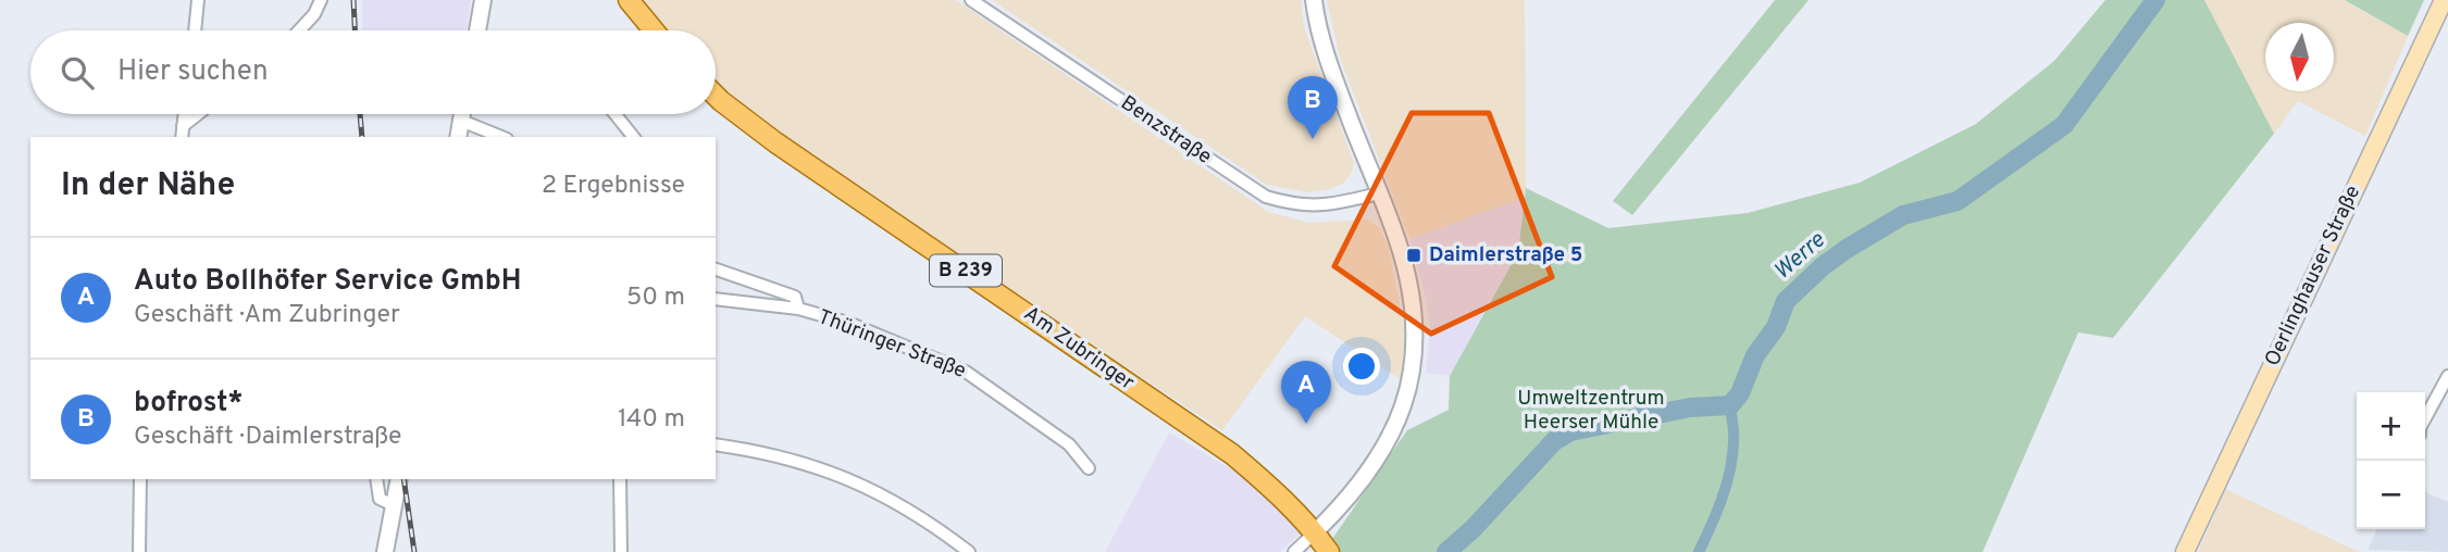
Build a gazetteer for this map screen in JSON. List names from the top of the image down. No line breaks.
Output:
{"streets":{"main road":["B 239","Oerlinghauser Straße","Am Zubringer"],"street":["Benzstraße","Thüringer Straße"]},"water":["Werre"],"parks":["Umweltzentrum Heerser Mühle"],"places":{"transit":["Daimlerstraße 5"]},"north":"bottom","page":{"search":"Hier suchen","pins":["B","A"],"heading":["In der Nähe","2 Ergebnisse"],"list":[{"mark":"A","name":"Auto Bollhöfer Service GmbH","note":"Geschäft · Am Zubringer","value":"50 m"},{"mark":"B","name":"bofrost*","note":"Geschäft · Daimlerstraße","value":"140 m"}],"map_buttons":["+","−"]}}
